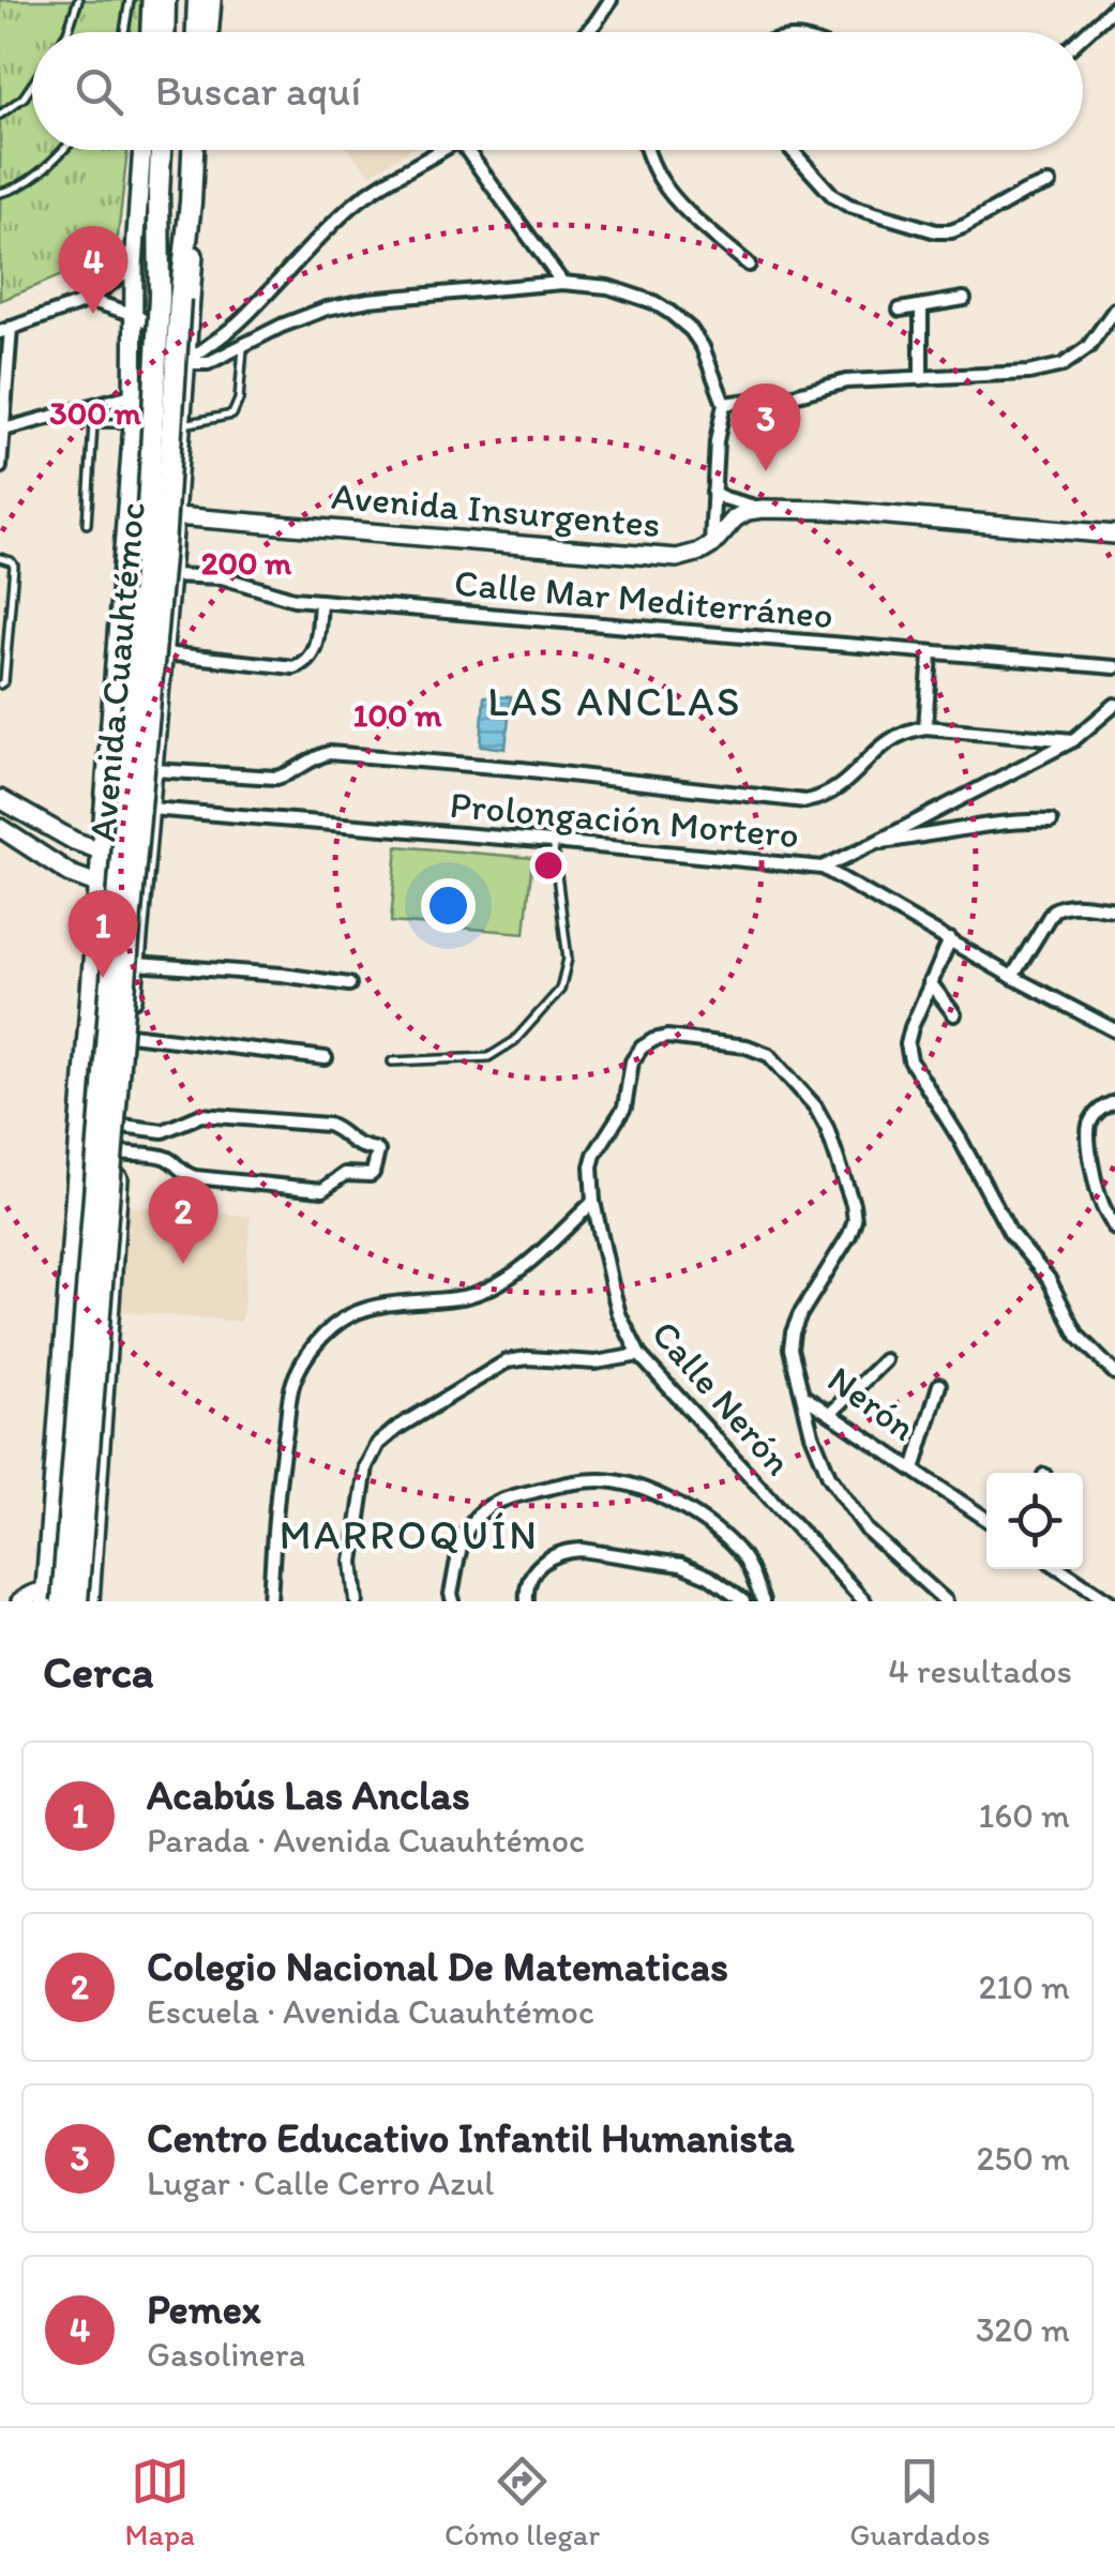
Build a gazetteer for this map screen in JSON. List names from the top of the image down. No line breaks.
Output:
{"streets":{"main road":["Avenida Cuauhtémoc"],"street":["Avenida Insurgentes","Calle Mar Mediterráneo","Prolongación Mortero","Calle Nerón","Nerón"]},"crossings":[["Calle Nerón","Nerón"]],"districts":["LAS ANCLAS","MARROQUÍN"],"page":{"search":"Buscar aquí","pins":["4","3","1","2"],"heading":["Cerca","4 resultados"],"list":[{"mark":"1","name":"Acabús Las Anclas","note":"Parada · Avenida Cuauhtémoc","value":"160 m"},{"mark":"2","name":"Colegio Nacional De Matematicas","note":"Escuela · Avenida Cuauhtémoc","value":"210 m"},{"mark":"3","name":"Centro Educativo Infantil Humanista","note":"Lugar · Calle Cerro Azul","value":"250 m"},{"mark":"4","name":"Pemex","note":"Gasolinera","value":"320 m"}],"nav":["Mapa","Cómo llegar","Guardados"]},"rings":["300 m","200 m","100 m"]}
